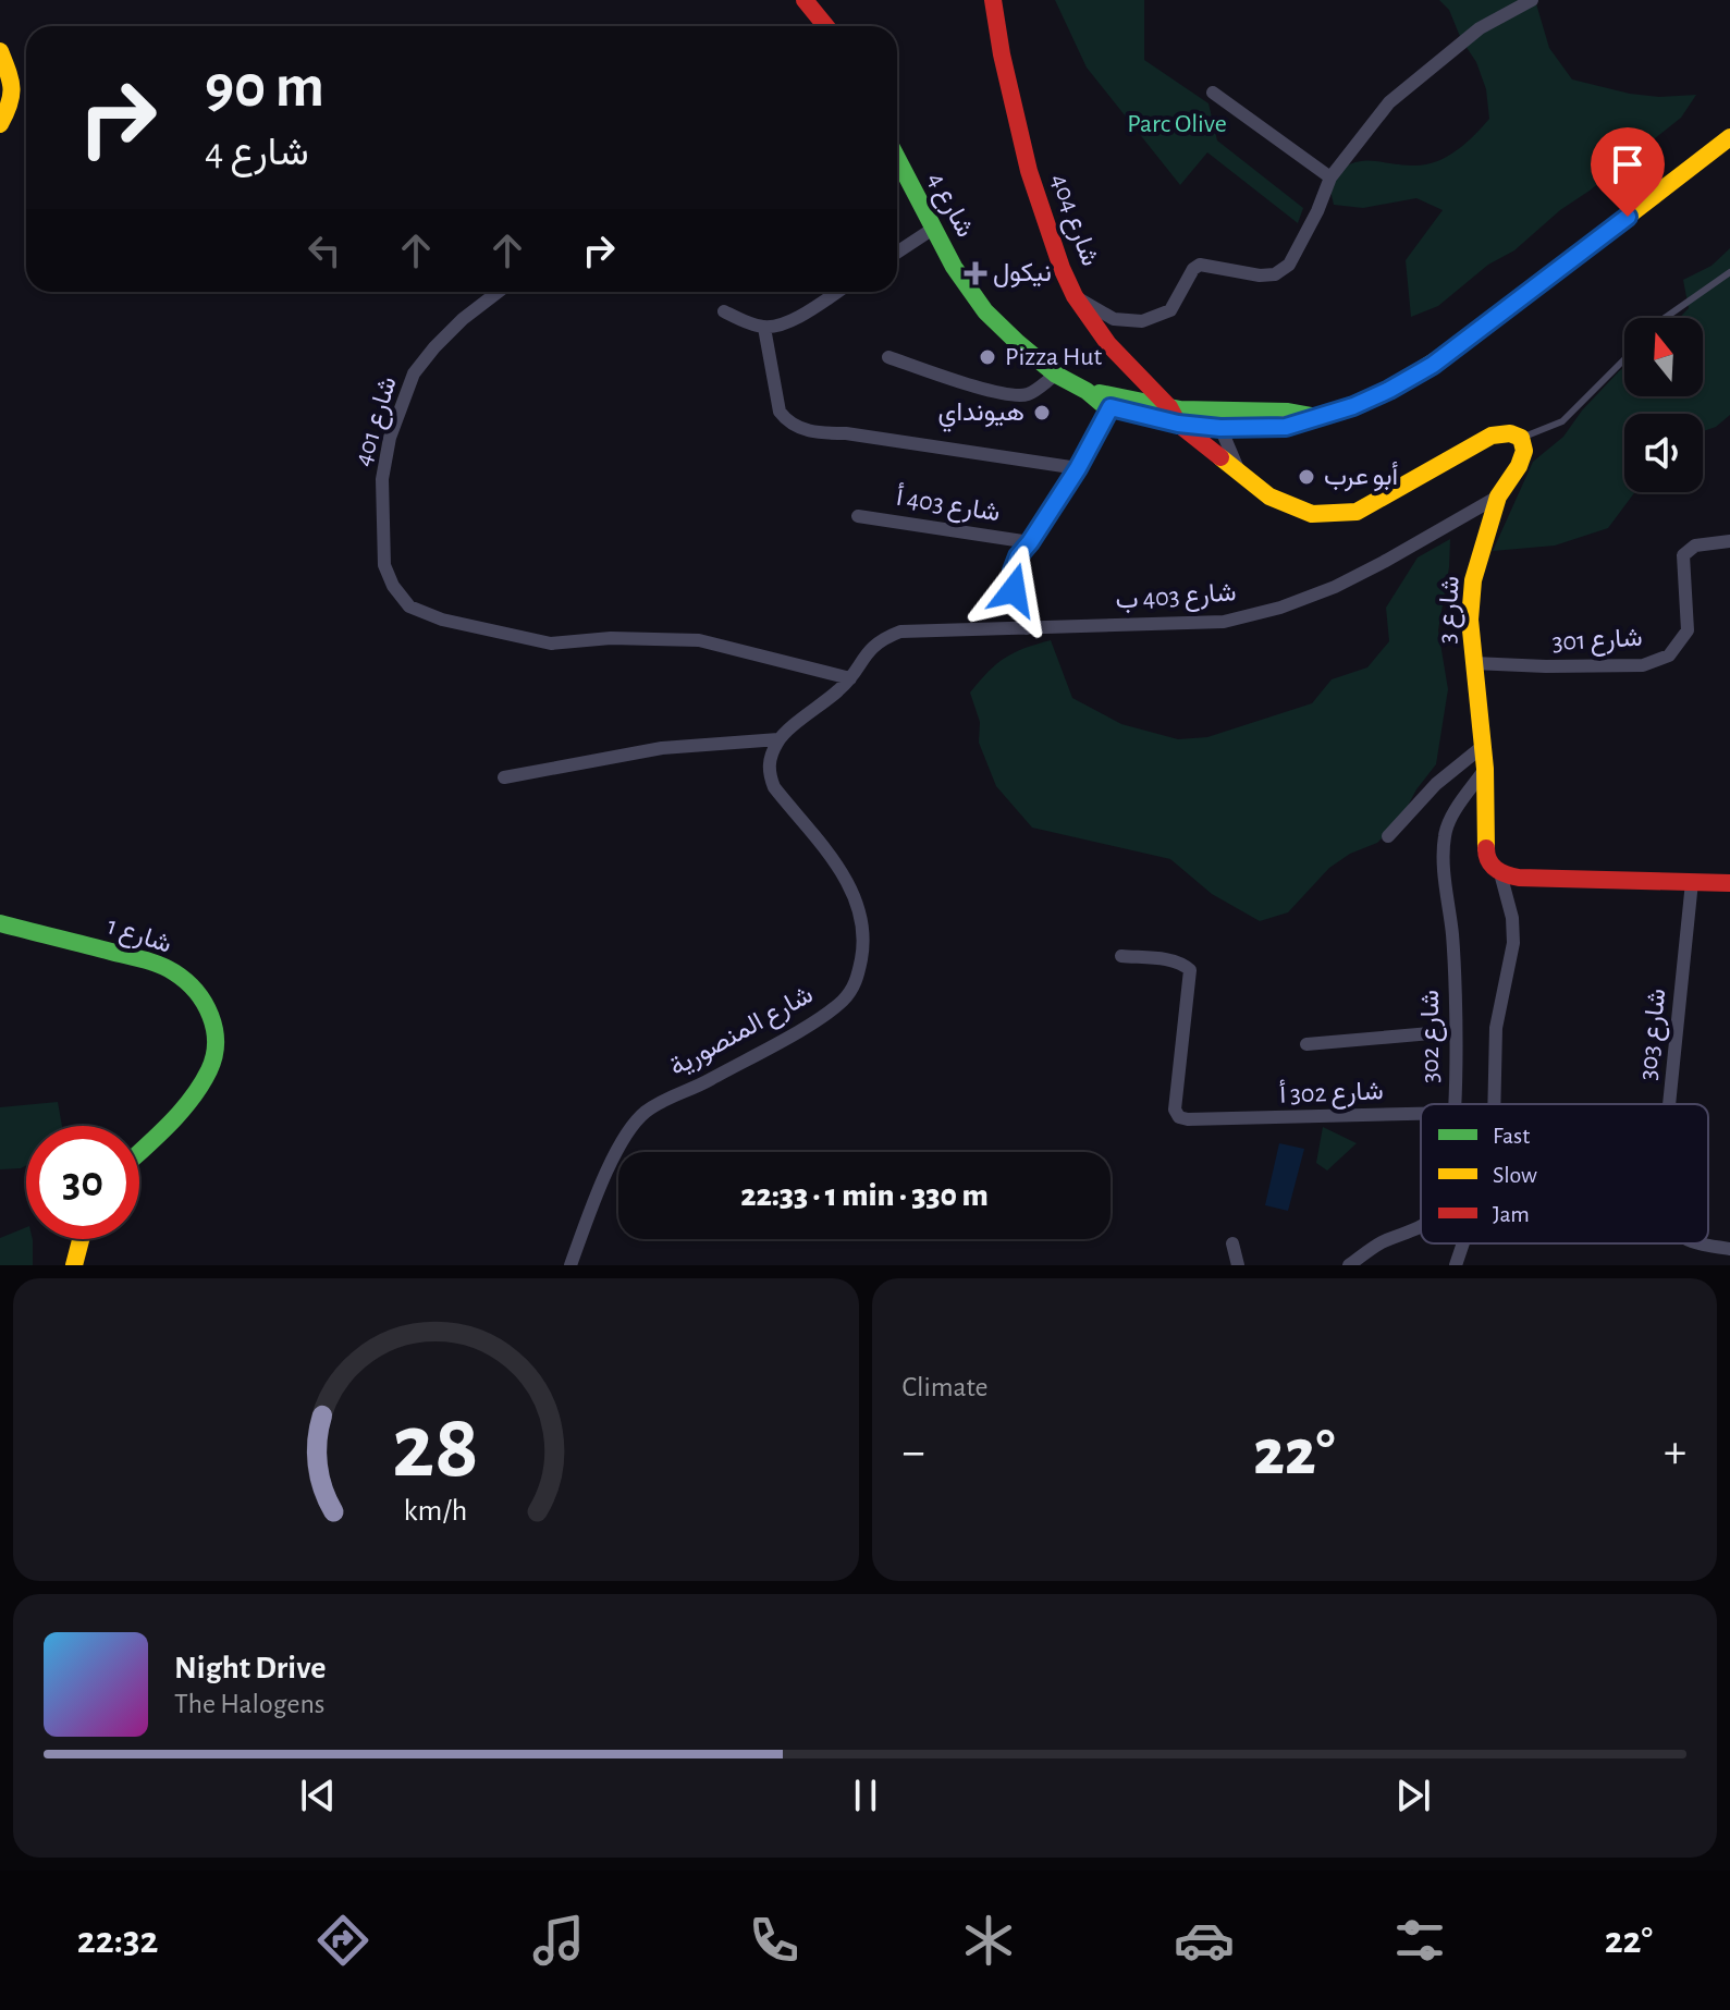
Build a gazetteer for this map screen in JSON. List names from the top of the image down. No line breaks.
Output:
{"streets":{"street":["شارع 4","شارع 404","شارع 401","شارع 403 أ","شارع 403 ب","شارع 3","شارع 301","شارع 1","شارع المنصورية","شارع 303","شارع 302","شارع 302 أ"]},"crossings":[["شارع 4","شارع 404"],["شارع 401","شارع 403 ب"],["شارع 403 ب","شارع 3"],["شارع 3","شارع 301"],["شارع 3","شارع 302"]],"parks":["Parc Olive"],"places":{"health":["نيكول"],"other":["Pizza Hut","هيونداي","أبو عرب"]},"legend":["Fast","Slow","Jam"],"north":"top","page":{"turn":["90 m","شارع 4"],"limit":"30","trip":"22:33 · 1 min · 330 m","tile":"Climate","heat":["−","22°","+"],"song":["Night Drive","The Halogens"],"tabs":["22:32","22°"],"gauge":["28","km/h"]}}
